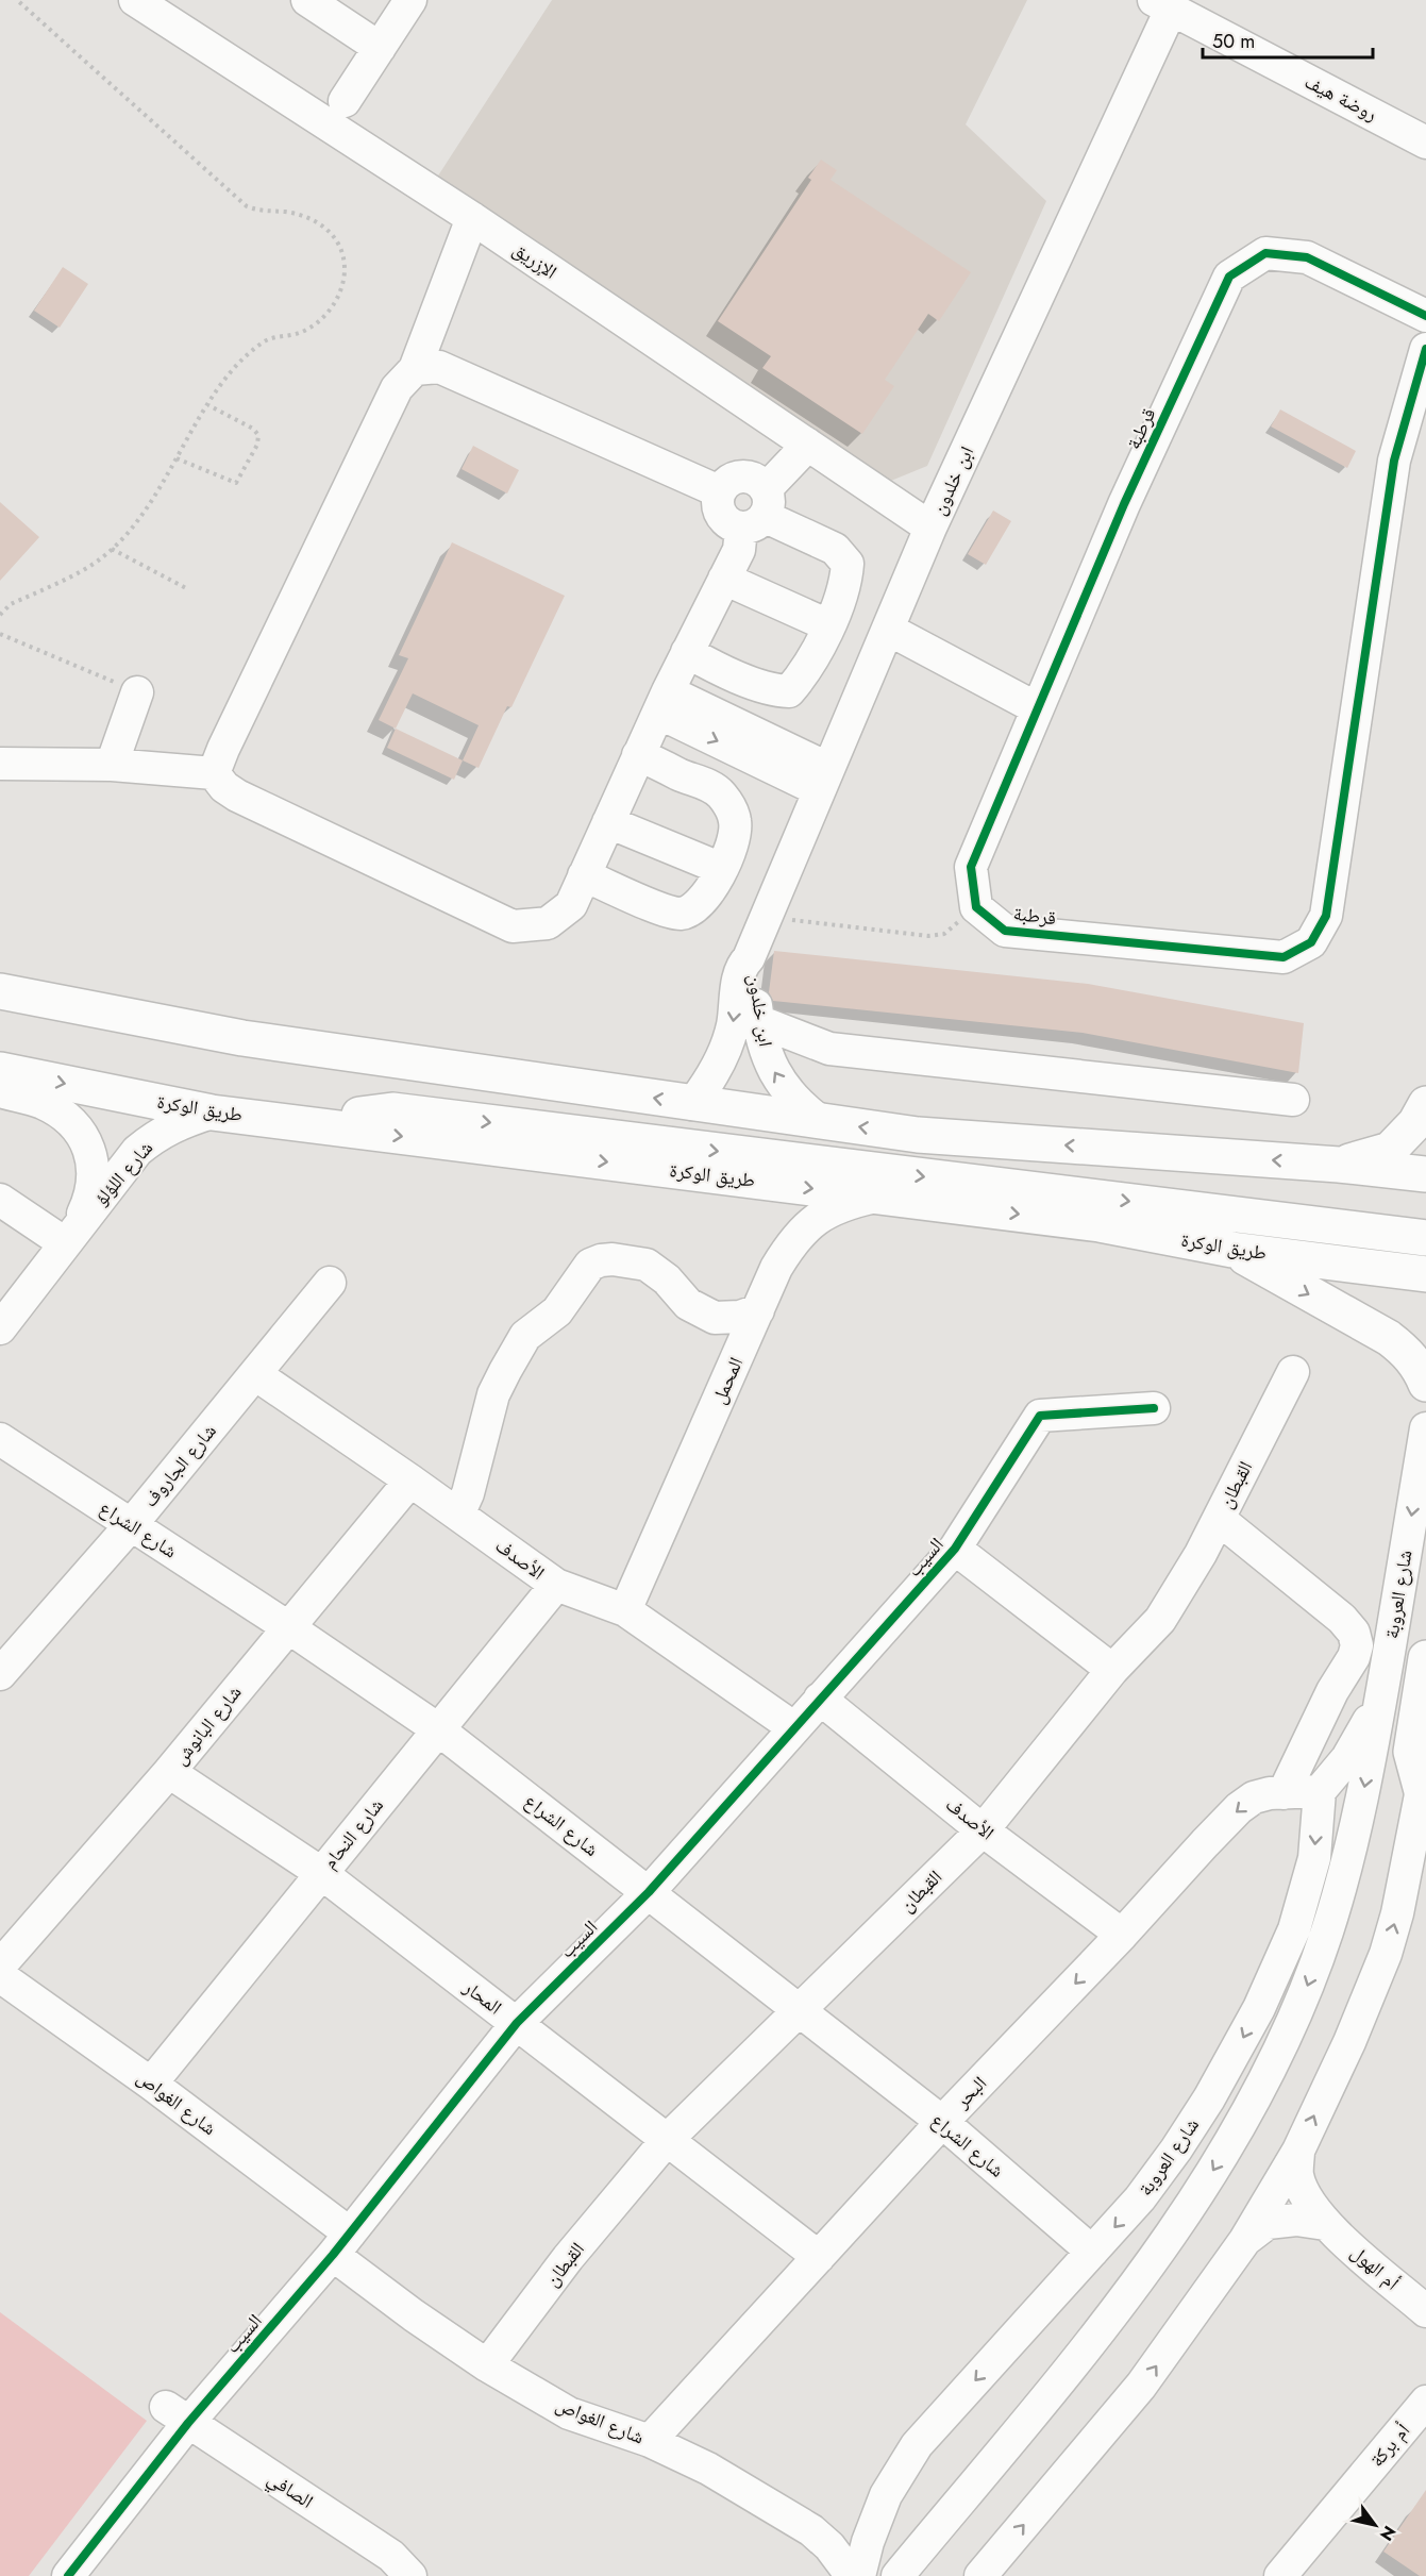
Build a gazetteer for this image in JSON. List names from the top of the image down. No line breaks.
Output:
{"streets":{"highway":["طريق الوكرة"],"street":["روضة هيف","الإزريق","قرطبة","ابن خلدون","شارع اللؤلؤ","المحمل","شارع الجاروف","القبطان","شارع الشراع","السيب","الأصدف","شارع العروبة","شارع البانوش","شارع النحام","المحار","البحر","شارع الغواص","أم الهول","أم بركة","الصافي"]},"crossings":[["روضة هيف","ابن خلدون"],["الإزريق","ابن خلدون"],["طريق الوكرة","شارع اللؤلؤ"],["طريق الوكرة","المحمل"],["المحمل","الأصدف"],["شارع الجاروف","شارع الشراع"],["شارع الجاروف","الأصدف"],["القبطان","شارع الشراع"],["القبطان","السيب"],["القبطان","الأصدف"],["القبطان","المحار"],["القبطان","شارع الغواص"],["شارع الشراع","السيب"],["شارع الشراع","شارع العروبة"],["شارع الشراع","شارع البانوش"],["شارع الشراع","شارع النحام"],["شارع الشراع","البحر"],["السيب","الأصدف"],["السيب","المحار"],["السيب","شارع الغواص"],["السيب","الصافي"],["الأصدف","شارع البانوش"],["الأصدف","شارع النحام"],["الأصدف","البحر"],["شارع العروبة","البحر"],["شارع العروبة","شارع الغواص"],["شارع البانوش","المحار"],["شارع النحام","المحار"],["شارع النحام","شارع الغواص"],["المحار","البحر"],["البحر","شارع الغواص"]],"one_way":["البحر"],"scale_bar":"50 m","north":"bottom right"}
